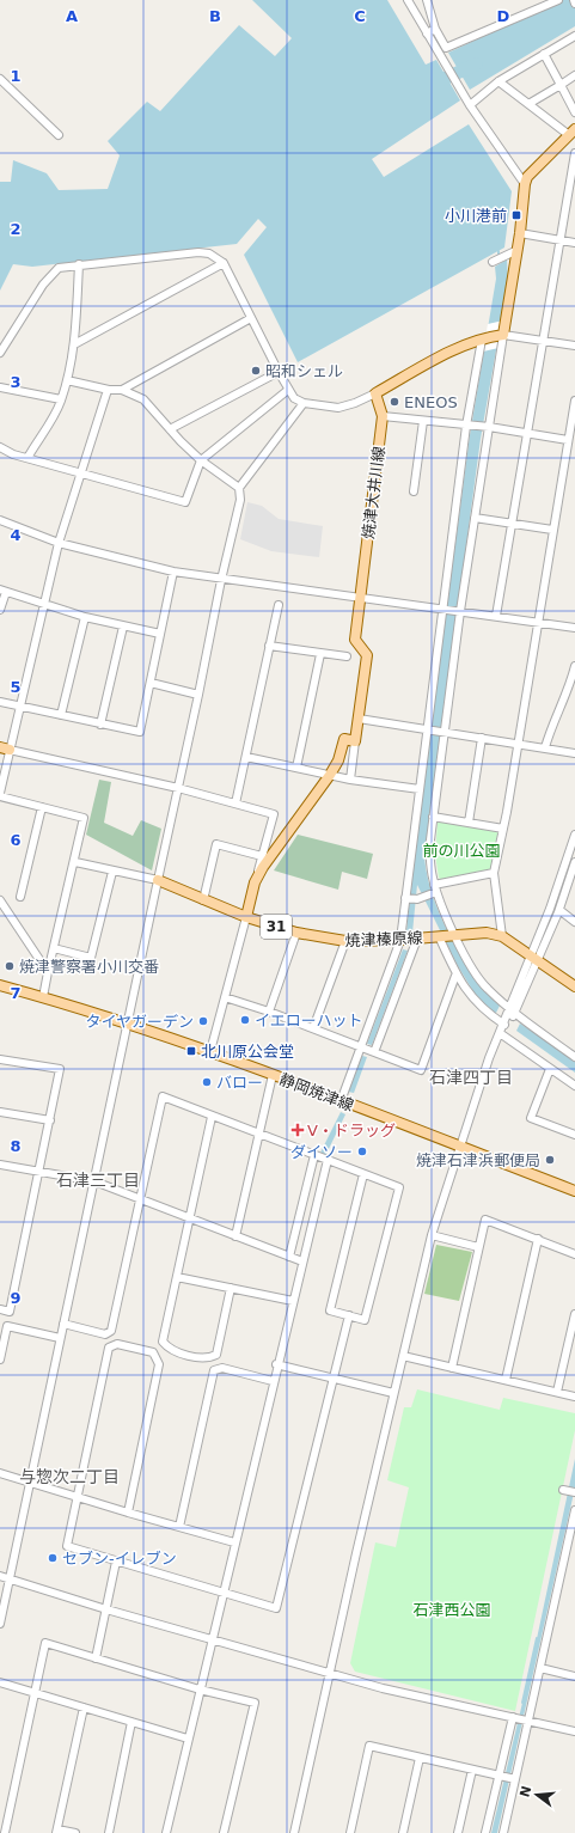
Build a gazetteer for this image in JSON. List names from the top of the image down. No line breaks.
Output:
{"streets":{"main road":["焼津大井川線","31","焼津榛原線","静岡焼津線"]},"districts":["石津四丁目","石津三丁目","与惣次二丁目"],"parks":["前の川公園","石津西公園"],"places":{"transit":["小川港前","北川原公会堂"],"other":["昭和シェル","ENEOS","焼津警察署小川交番","イエローハット","タイヤガーデン","バロー","ダイソー","焼津石津浜郵便局","セブン-イレブン"],"health":["V・ドラッグ"]},"north":"left","grid":{"columns":["A","B","C","D"],"rows":["1","2","3","4","5","6","7","8","9"]}}
